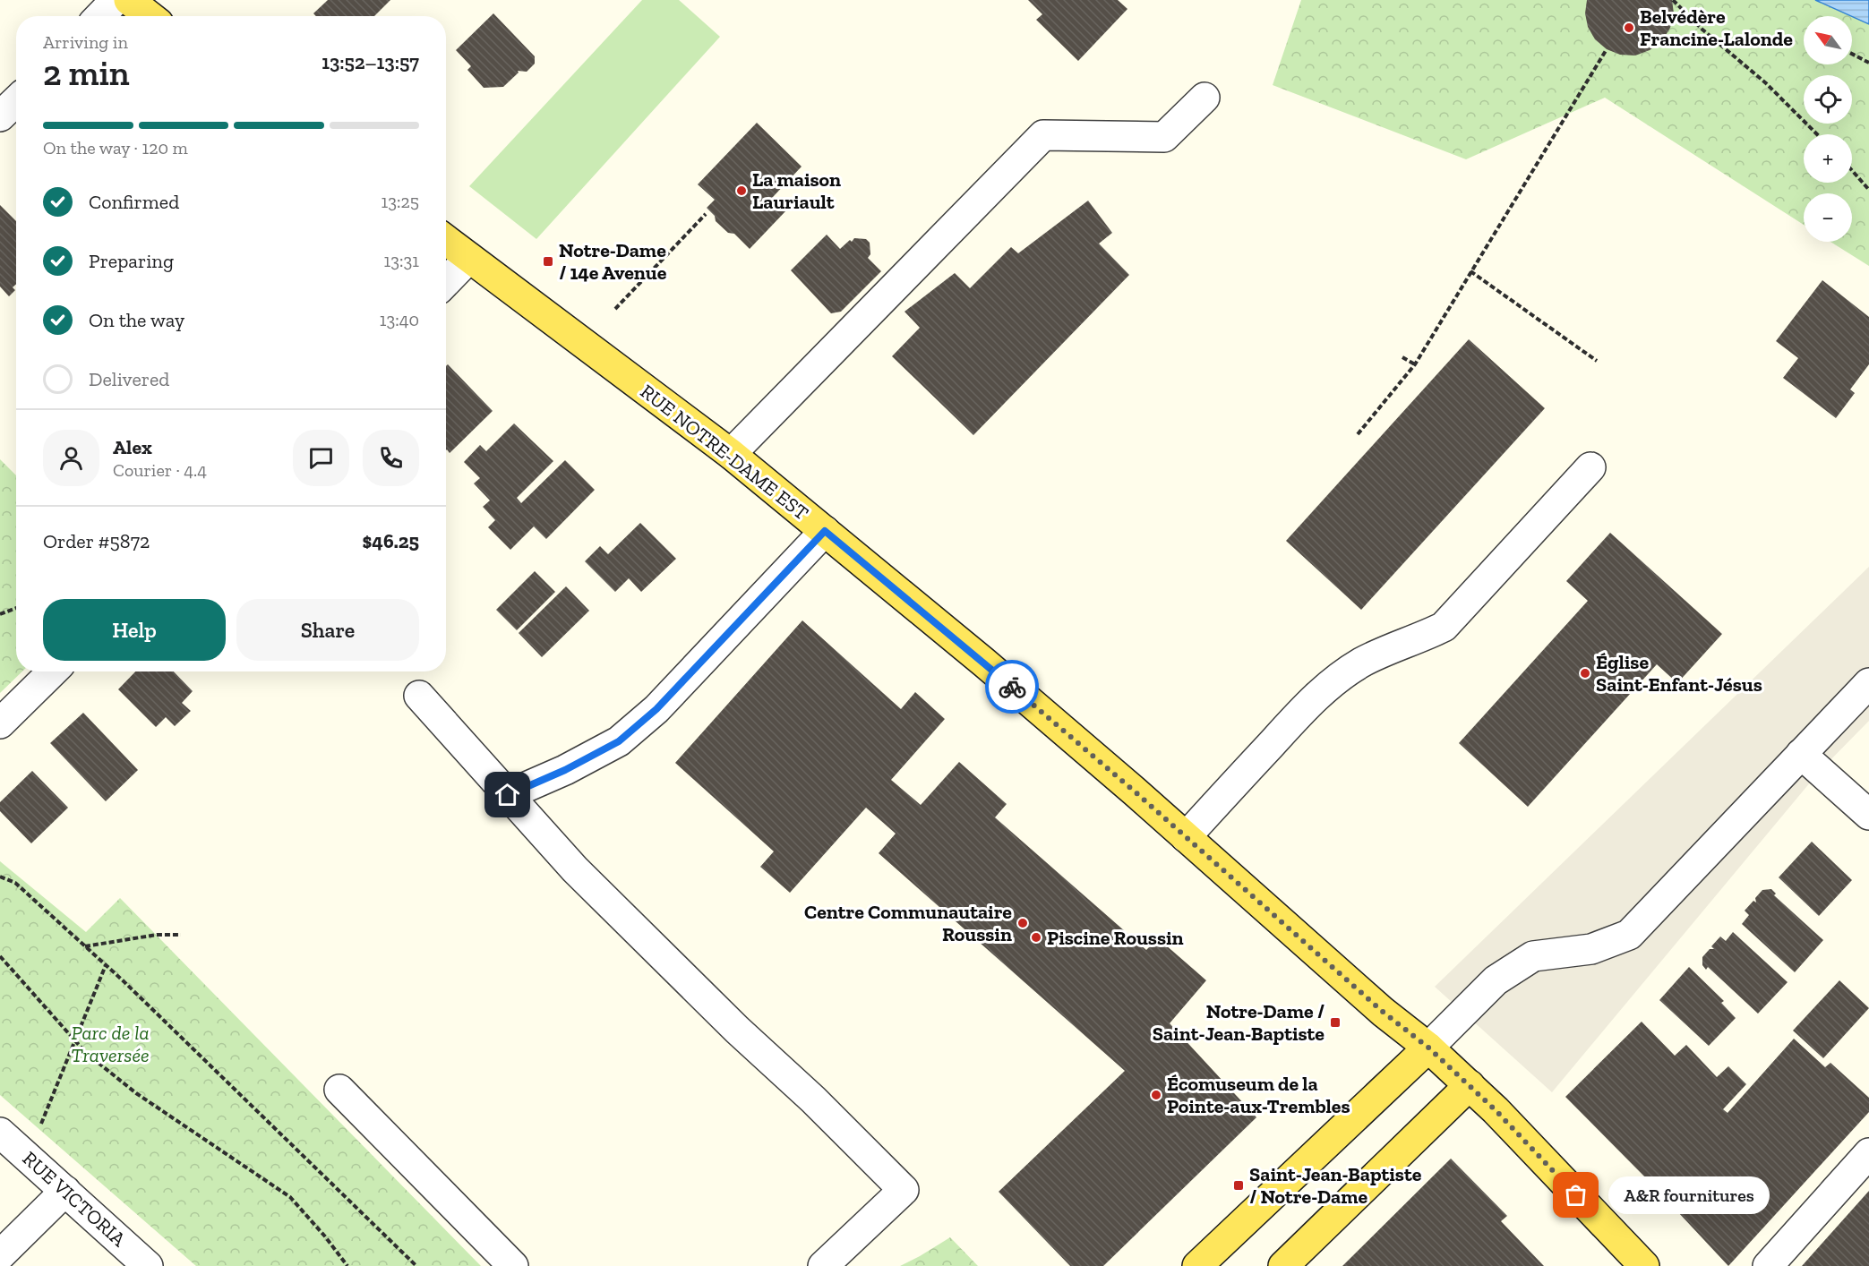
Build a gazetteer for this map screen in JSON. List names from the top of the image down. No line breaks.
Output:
{"streets":{"main road":["RUE NOTRE-DAME EST"],"street":["RUE VICTORIA"]},"parks":["Parc de la Traversée"],"places":{"other":["Belvédère Francine-Lalonde","La maison Lauriault","Église Saint-Enfant-Jésus","Centre Communautaire Roussin","Piscine Roussin","Écomuseum de la Pointe-aux-Trembles","A&R fournitures"],"transit":["Notre-Dame / 14e Avenue","Notre-Dame / Saint-Jean-Baptiste","Saint-Jean-Baptiste / Notre-Dame"]},"north":"top left","page":{"map_buttons":["+","−"],"heading":["2 min","Arriving in","13:52–13:57"],"panel":["Alex","Courier · 4.4","Order #5872","$46.25"],"bar":"On the way · 120 m","list":[["Confirmed","13:25"],["Preparing","13:31"],["On the way","13:40"],"Delivered"],"buttons":["Help","Share"],"bubble":"A&R fournitures"}}
